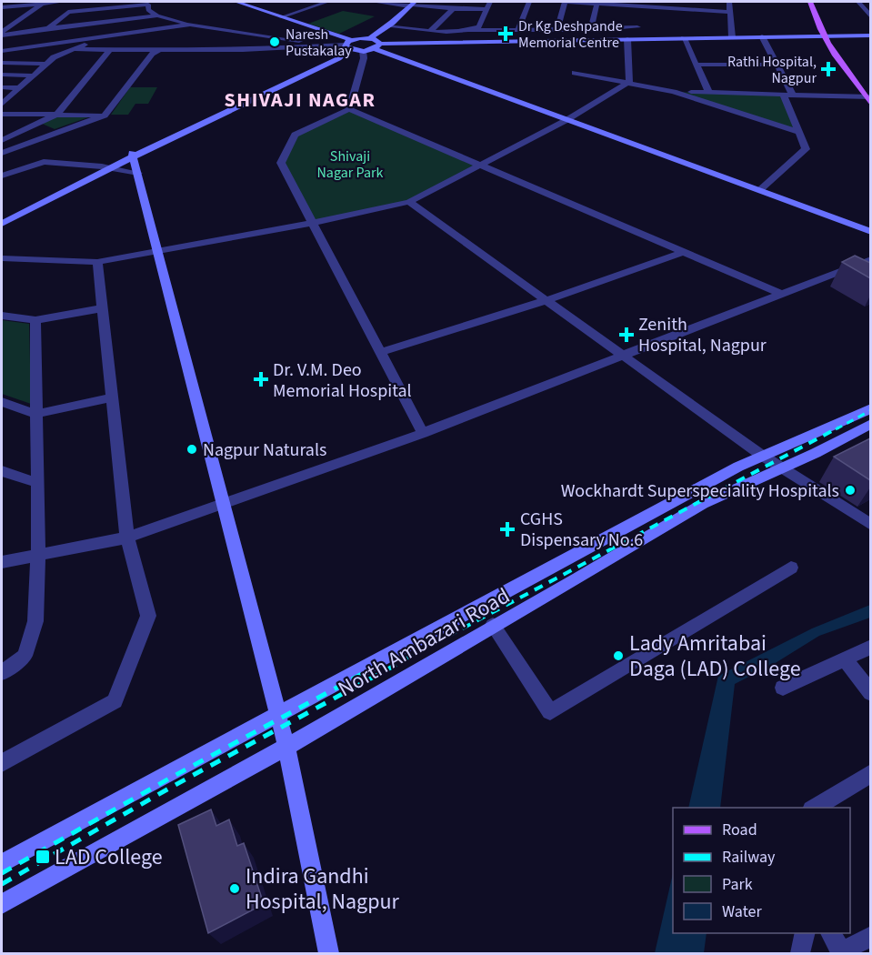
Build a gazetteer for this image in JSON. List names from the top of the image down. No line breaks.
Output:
{"streets":{"street":["North Ambazari Road"]},"districts":["SHIVAJI NAGAR"],"parks":["Shivaji Nagar Park"],"places":{"health":["Dr Kg Deshpande Memorial Centre","Rathi Hospital, Nagpur","Zenith Hospital, Nagpur","Dr. V.M. Deo Memorial Hospital","CGHS Dispensary No.6"],"other":["Naresh Pustakalay","Nagpur Naturals","Wockhardt Superspeciality Hospitals","Lady Amritabai Daga (LAD) College","Indira Gandhi Hospital, Nagpur"],"transit":["LAD College"]},"legend":["Road","Railway","Park","Water"]}
